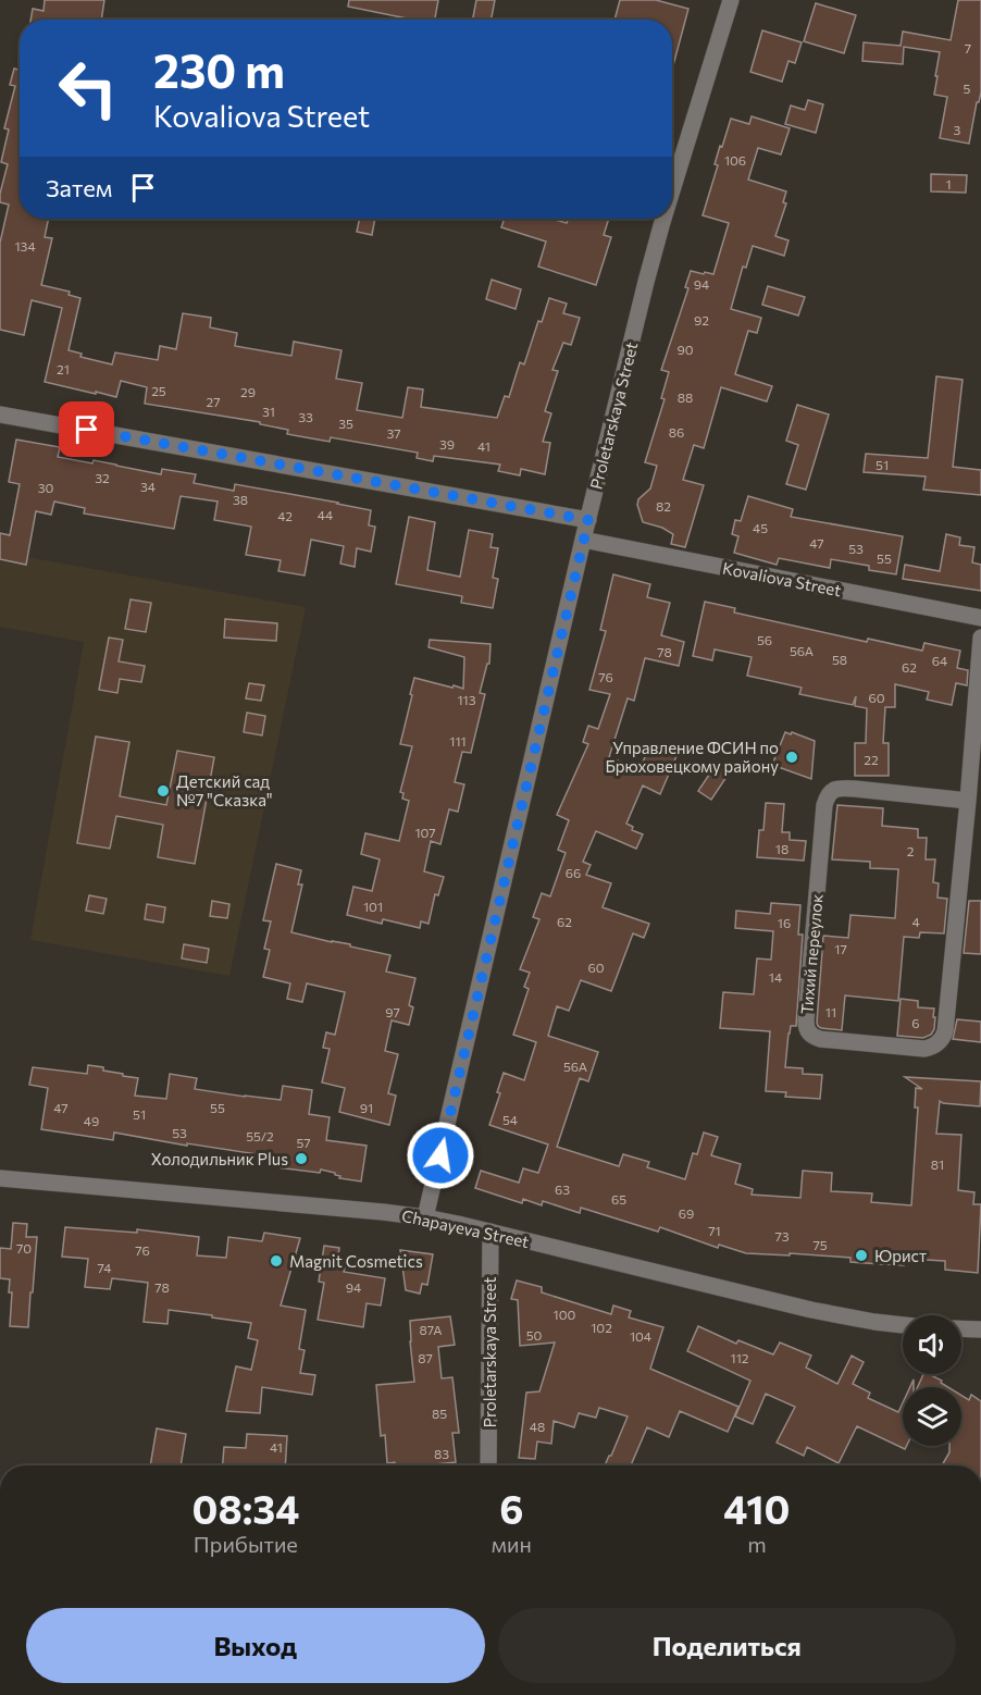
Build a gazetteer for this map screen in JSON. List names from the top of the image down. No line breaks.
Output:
{"streets":{"street":["Proletarskaya Street","Kovaliova Street","Тихий переулок","Chapayeva Street"]},"crossings":[["Proletarskaya Street","Kovaliova Street"],["Proletarskaya Street","Chapayeva Street"]],"places":["Управление ФСИН по Брюховецкому району","Детский сад №7 \"Сказка\"","Холодильник Plus","Юрист","Magnit Cosmetics"],"house_numbers":["7","5","3","106","1","134","94","92","90","21","25","29","88","27","31","33","35","86","37","39","41","51","32","34","30","38","82","44","42","45","47","53","55","56","56А","78","58","64","62","76","60","113","111","22","107","18","2","66","101","62","4","16","17","60","14","97","11","6","56А","47","55","91","51","54","49","53","55/2","57","81","63","65","69","71","73","75","70","76","74","78","94","100","102","87А","50","104","87","112","85","48","41","83"],"page":{"turn":["230 m","Kovaliova Street"],"then":"Затем","eta":["08:34","Прибытие","6","мин","410","m"],"buttons":["Выход","Поделиться"]}}
